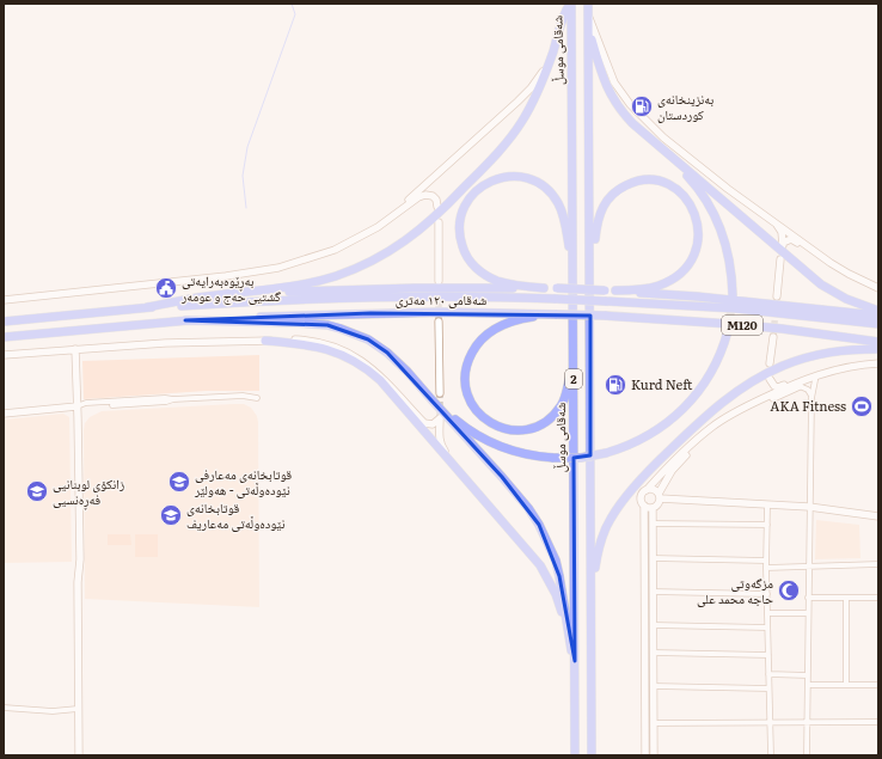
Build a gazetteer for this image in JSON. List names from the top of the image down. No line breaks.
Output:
{"streets":{"highway":["شەقامی موسڵ","شەقامی ١٢٠ مەتری","M120","2"]},"places":{"fuel station":["بەنزینخانەی کوردستان","Kurd Neft"],"public building":["بەڕێوەبەرایەتی گشتیی حەج و عومەر"],"sports":["AKA Fitness"],"school or university":["قوتابخانەی مەعارفی نێودەوڵەتی - هەولێر","زانکۆی لوبنانیی فەڕەنسیی","قوتابخانەی نێودەوڵەتی مەعاریف"],"mosque":["مزگه‌وتی حاجه‌ محمد علی"]}}
